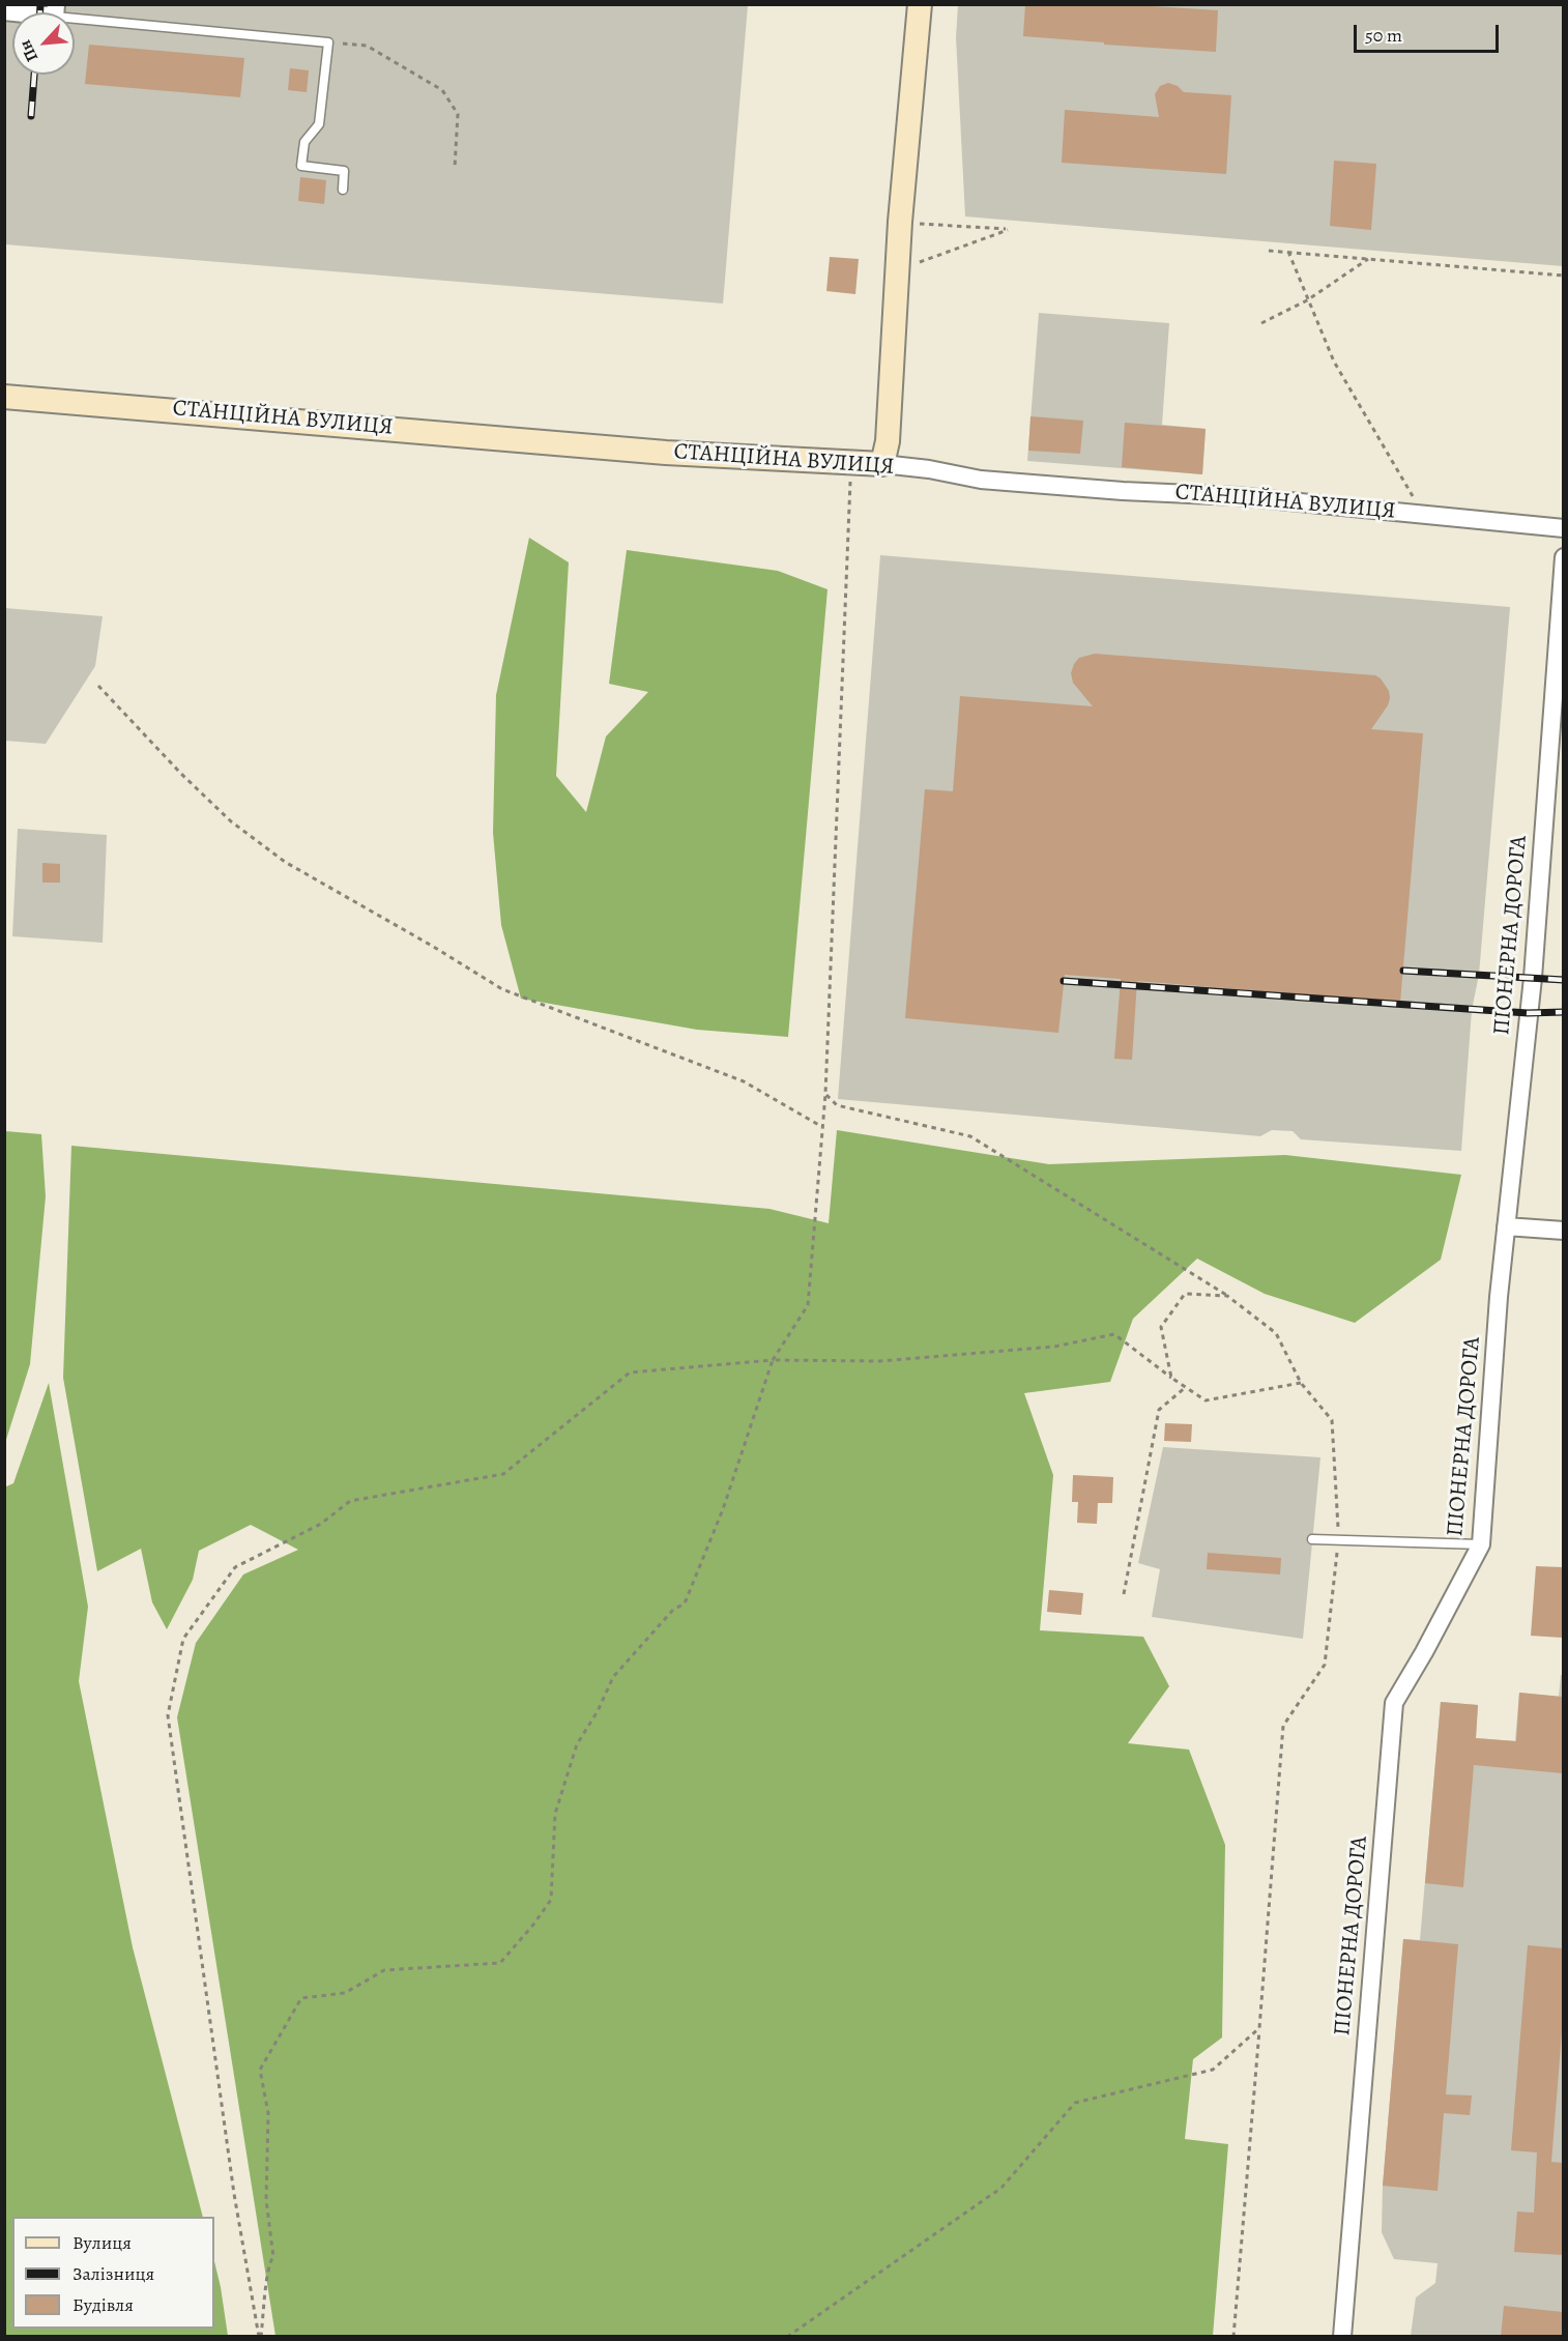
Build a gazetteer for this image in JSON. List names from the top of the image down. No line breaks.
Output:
{"streets":{"street":["СТАНЦІЙНА ВУЛИЦЯ","ПІОНЕРНА ДОРОГА"]},"legend":["Вулиця","Залізниця","Будівля"],"scale_bar":"50 m","north":"bottom left"}
